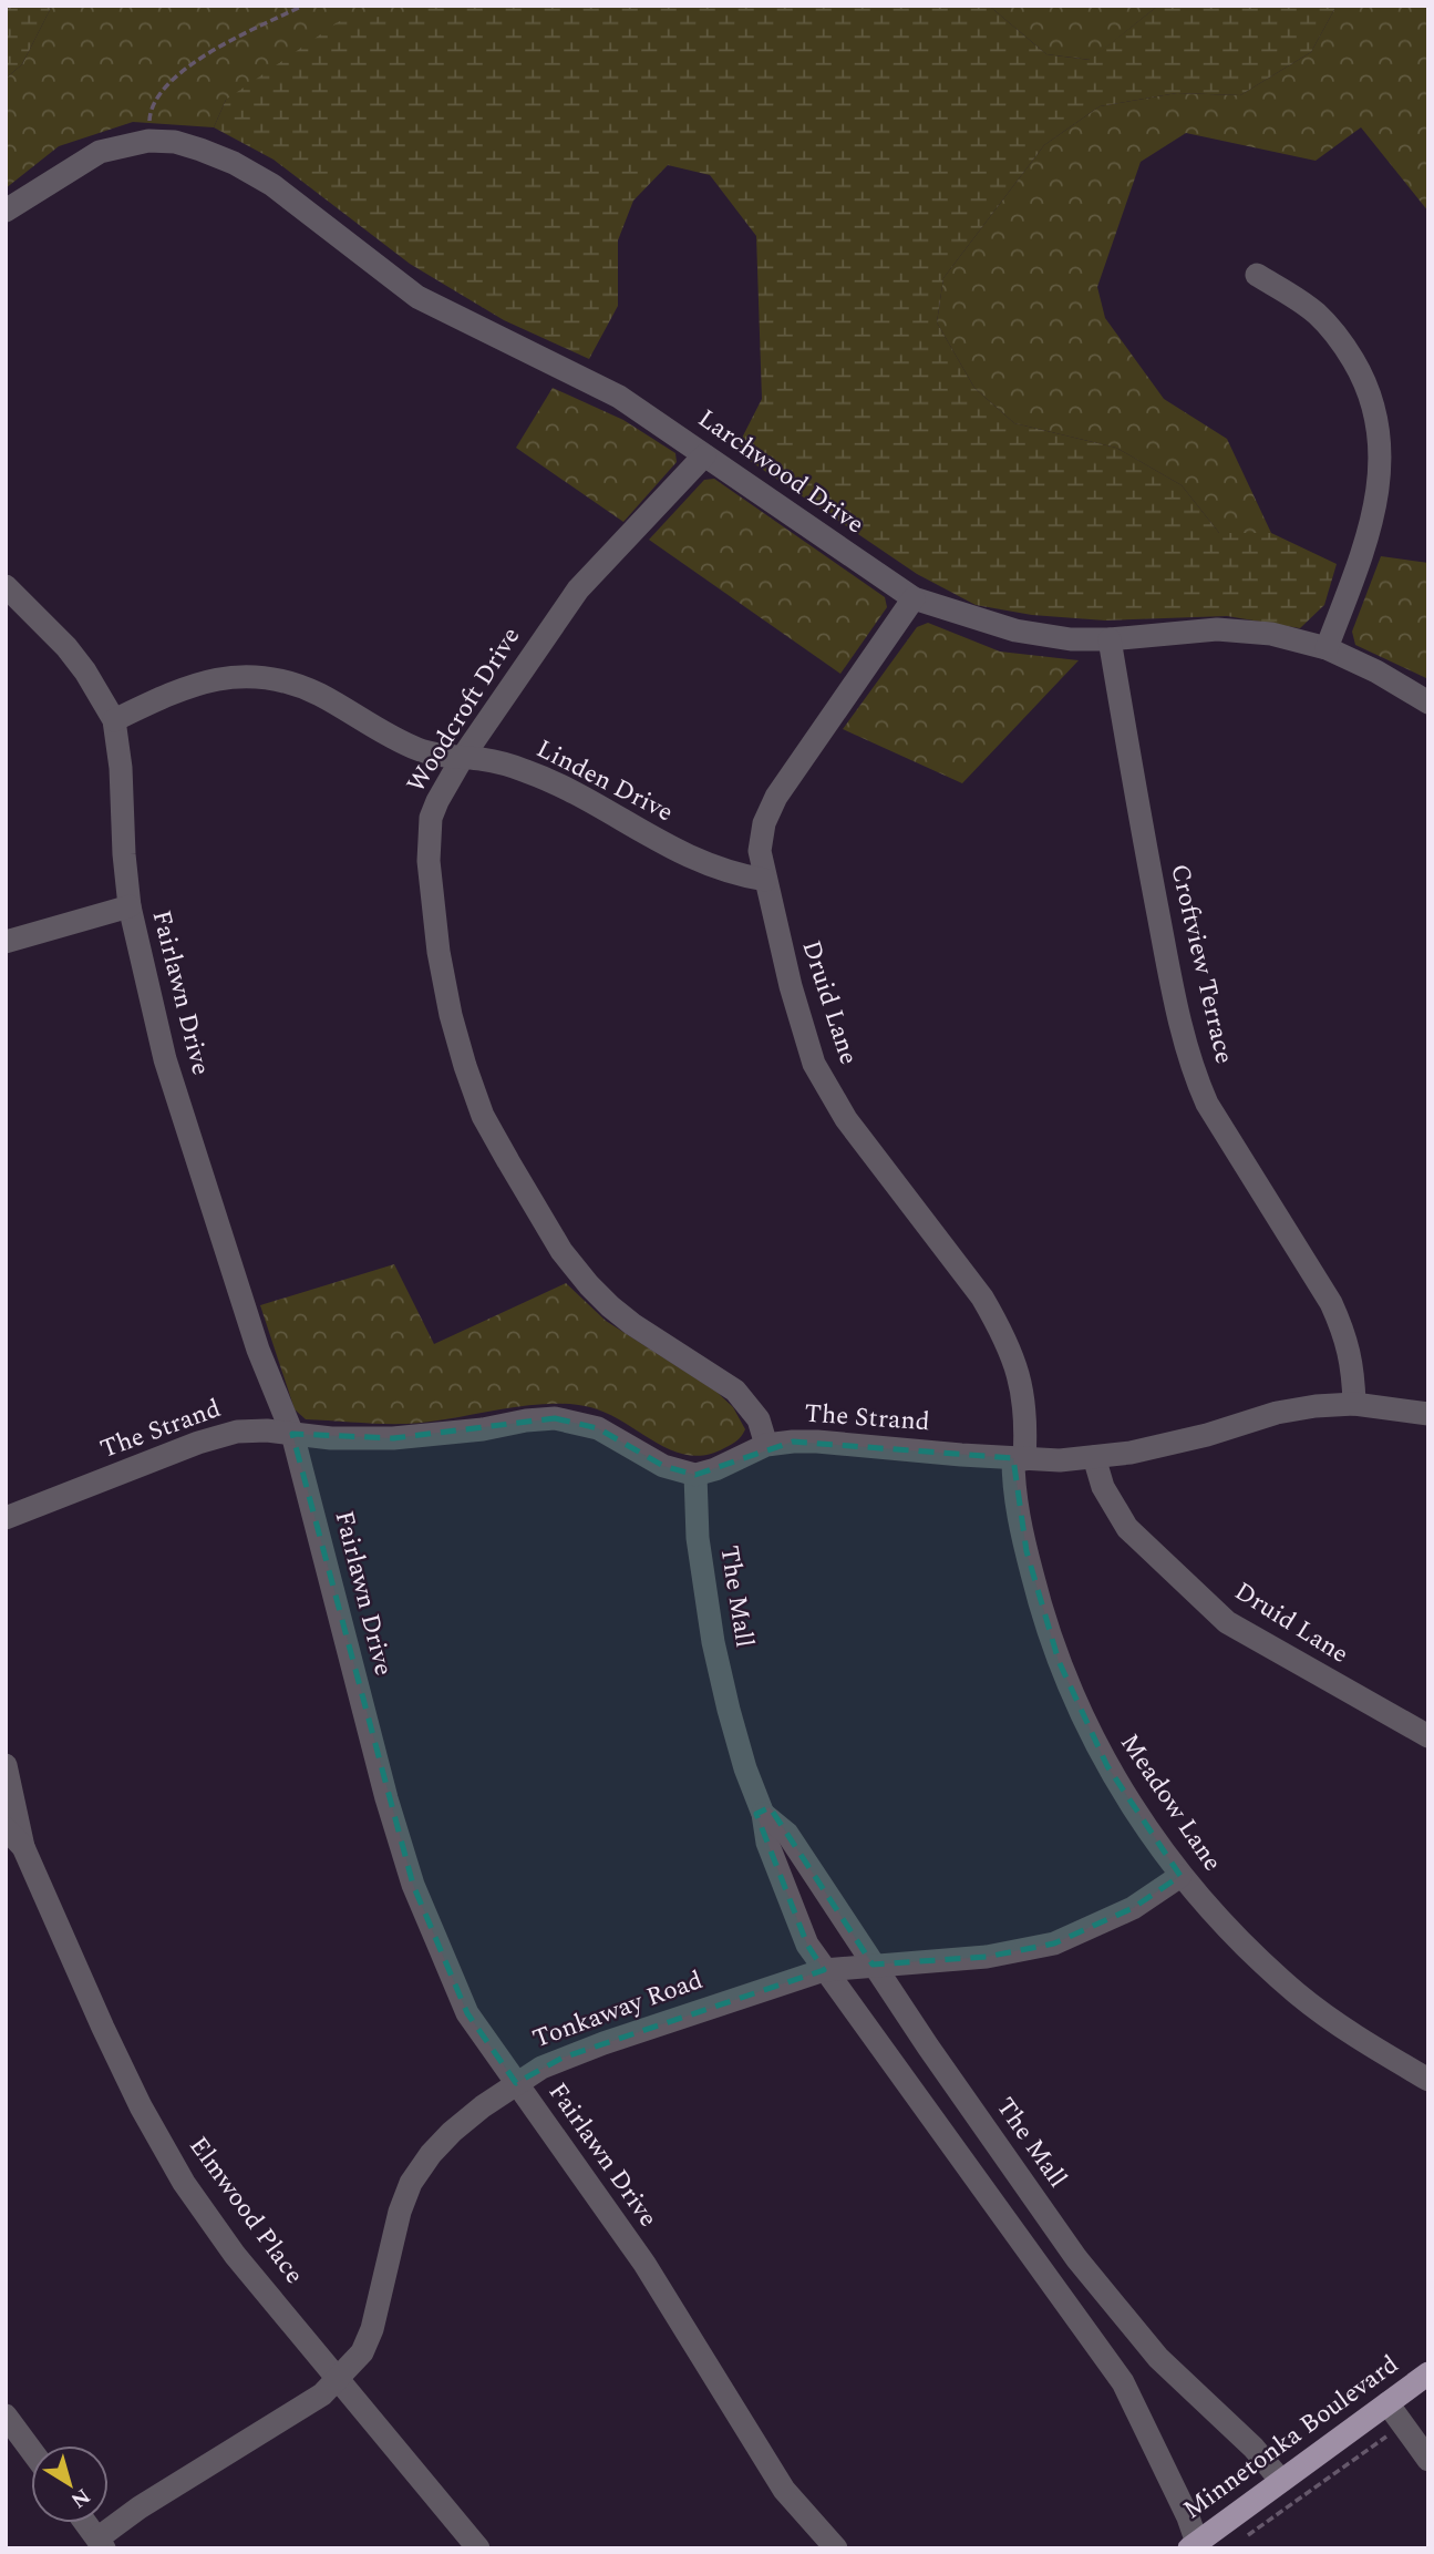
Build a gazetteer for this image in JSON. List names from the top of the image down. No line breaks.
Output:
{"streets":{"main road":["Minnetonka Boulevard"],"street":["Larchwood Drive","Woodcroft Drive","Linden Drive","Croftview Terrace","Fairlawn Drive","Druid Lane","The Strand","The Mall","Meadow Lane","Tonkaway Road","Elmwood Place"]},"crossings":[["Larchwood Drive","Woodcroft Drive"],["Larchwood Drive","Croftview Terrace"],["Larchwood Drive","Druid Lane"],["Woodcroft Drive","Linden Drive"],["Woodcroft Drive","The Strand"],["Linden Drive","Fairlawn Drive"],["Linden Drive","Druid Lane"],["Croftview Terrace","The Strand"],["Fairlawn Drive","The Strand"],["Fairlawn Drive","Tonkaway Road"],["Druid Lane","The Strand"],["Druid Lane","Meadow Lane"],["The Strand","The Mall"],["The Strand","Meadow Lane"],["The Mall","Tonkaway Road"],["The Mall","Minnetonka Boulevard"],["Meadow Lane","Tonkaway Road"],["Tonkaway Road","Elmwood Place"]],"north":"bottom right"}
